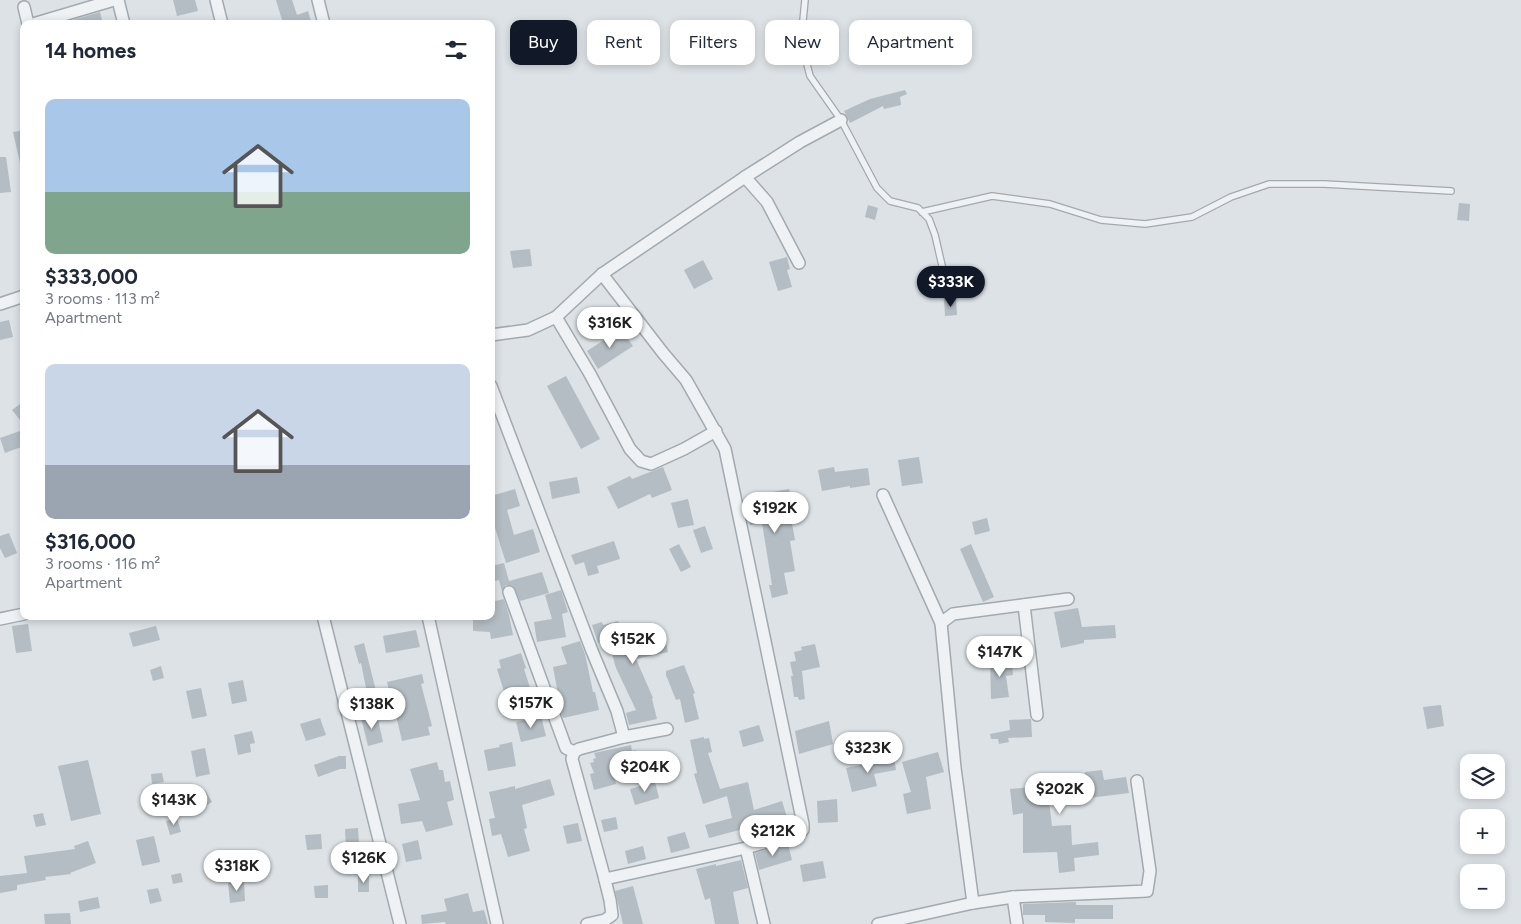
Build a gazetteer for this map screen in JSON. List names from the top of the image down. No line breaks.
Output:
{"page":{"chip":["Buy","Rent","Filters","New","Apartment"],"heading":"14 homes","list":[{"name":"$333,000","note":"3 rooms · 113 m² · Apartment"},{"name":"$316,000","note":"3 rooms · 116 m² · Apartment"}],"price":["$333K","$316K","$192K","$152K","$147K","$157K","$138K","$323K","$204K","$202K","$143K","$212K","$126K","$318K"],"map_buttons":["+","−"]}}
